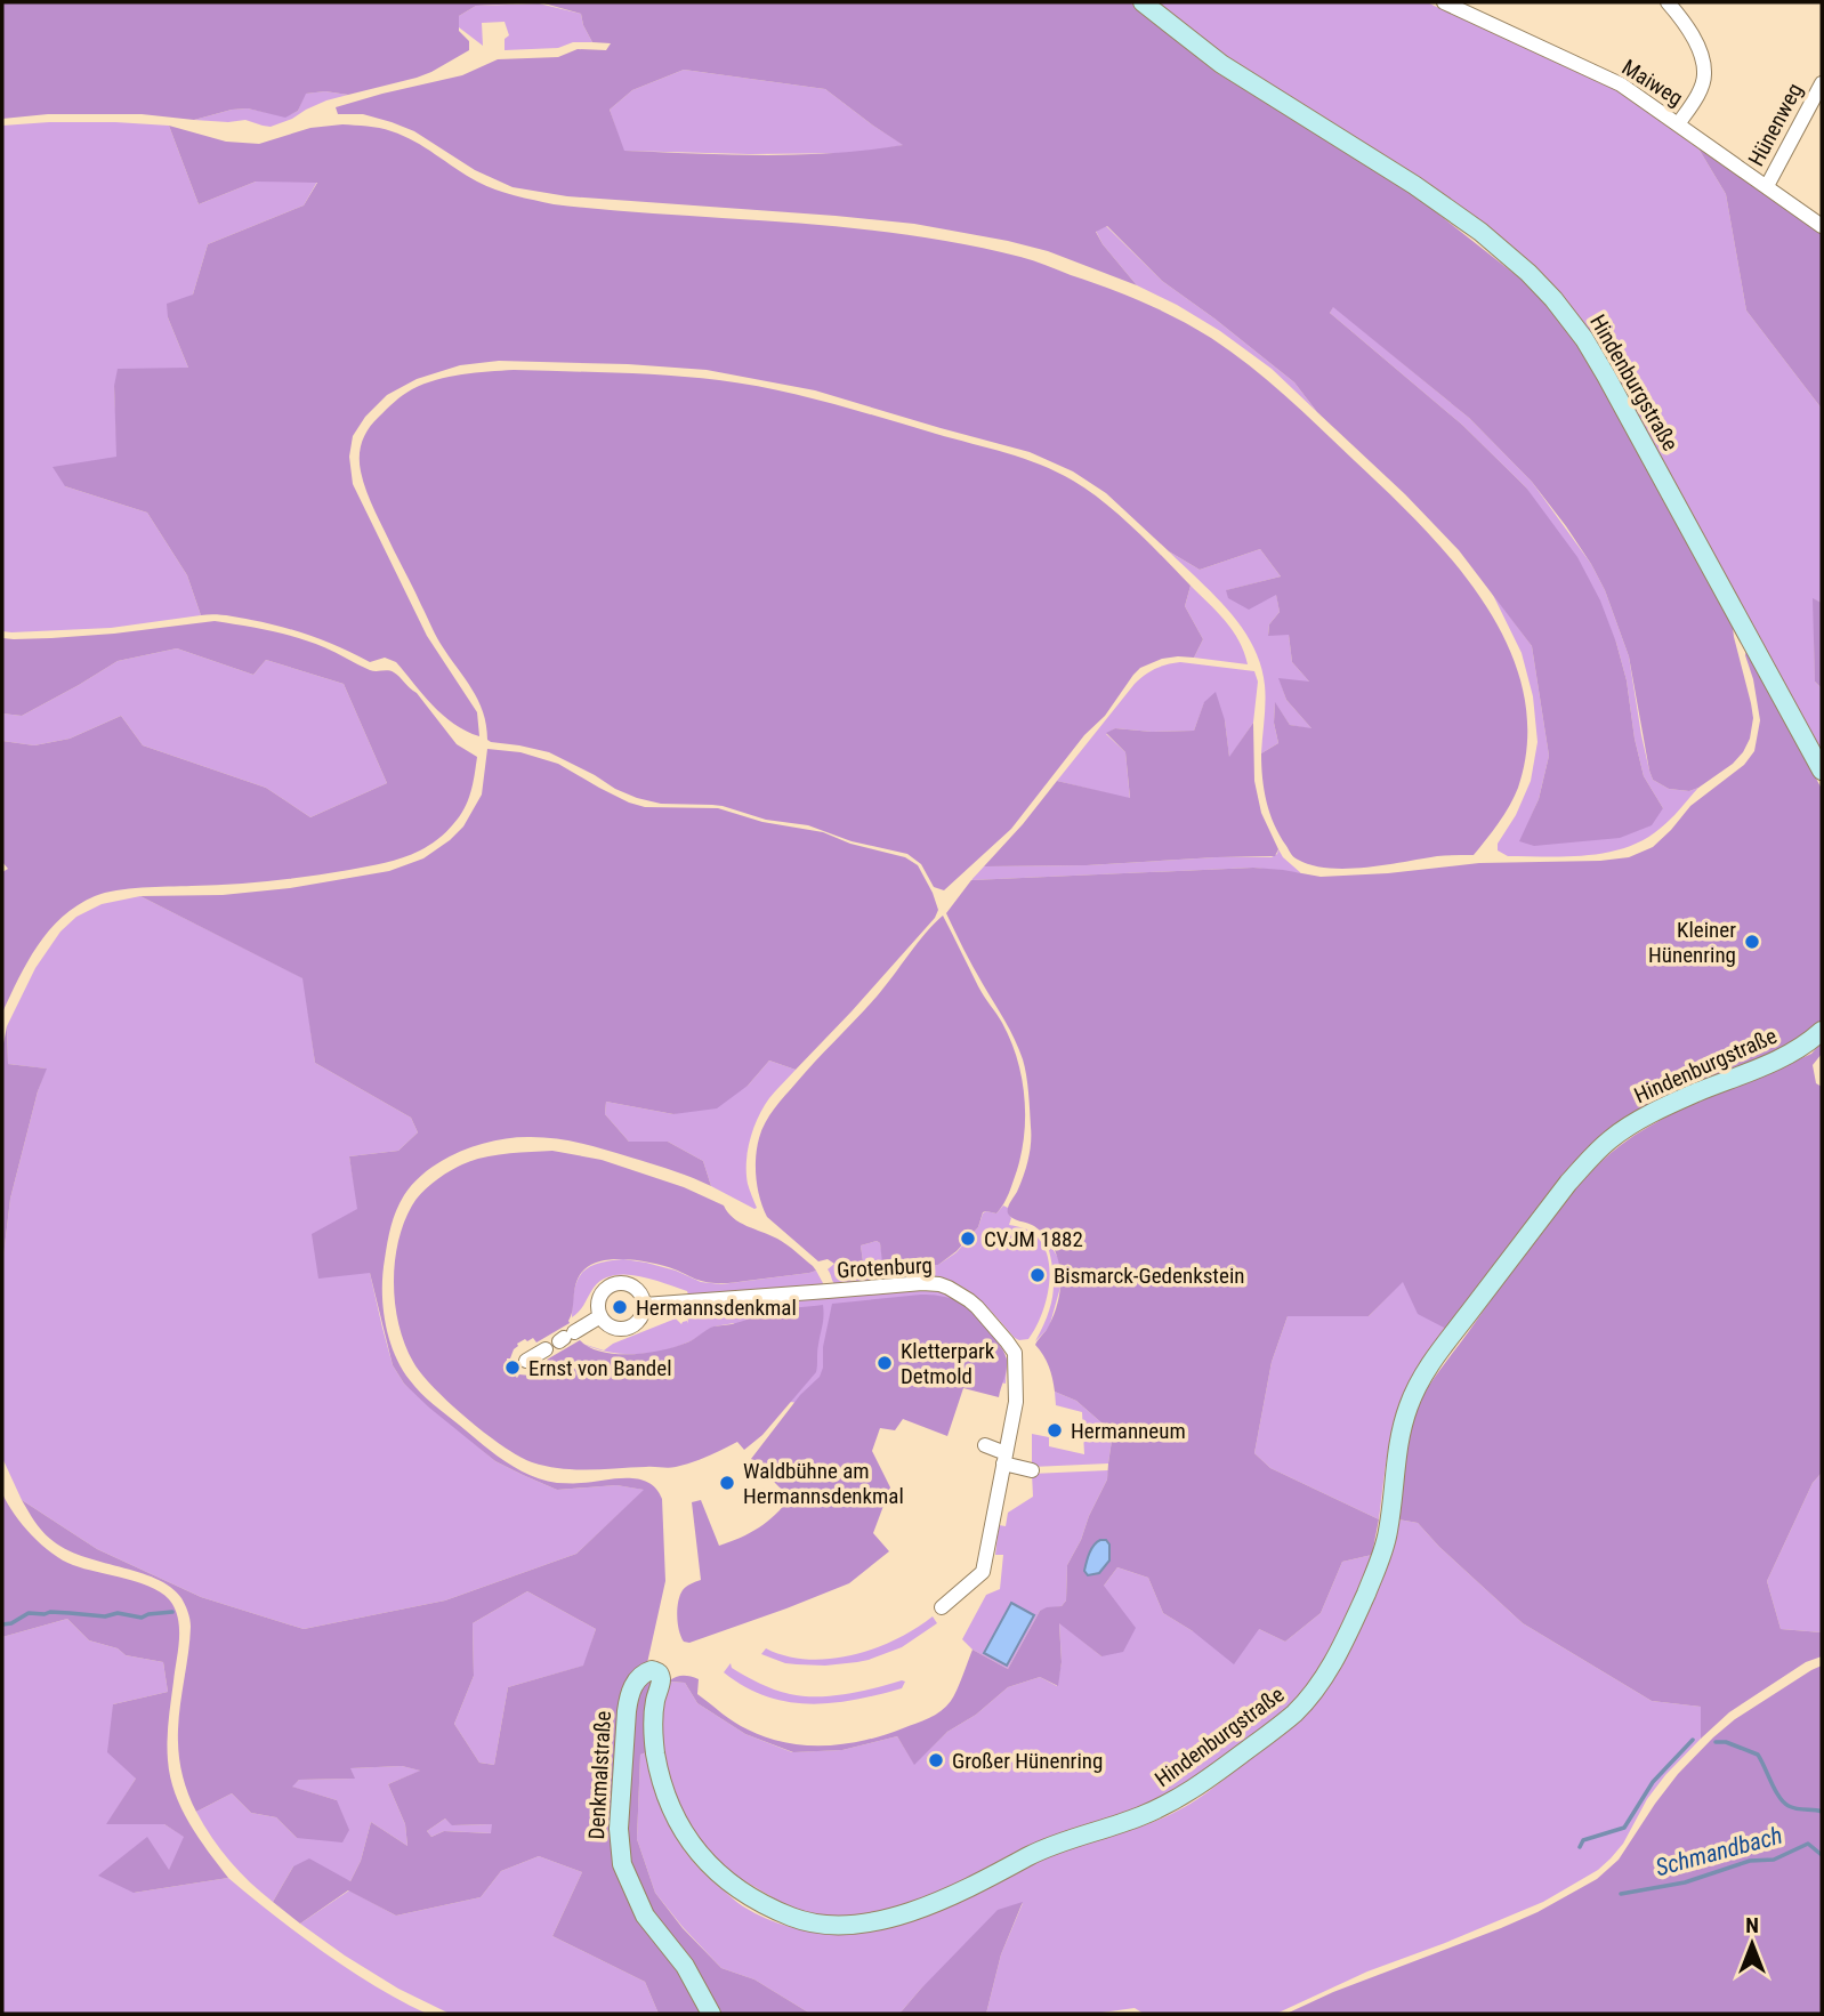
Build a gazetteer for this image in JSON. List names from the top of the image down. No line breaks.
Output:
{"streets":{"main road":["Hindenburgstraße","Denkmalstraße"],"street":["Maiweg","Hünenweg","Grotenburg"]},"crossings":[["Maiweg","Hünenweg"],["Hindenburgstraße","Denkmalstraße"]],"water":["Schmandbach"],"places":["Kleiner Hünenring","CVJM 1882","Bismarck-Gedenkstein","Hermannsdenkmal","Kletterpark Detmold","Ernst von Bandel","Hermanneum","Waldbühne am Hermannsdenkmal","Großer Hünenring"],"north":"top"}
